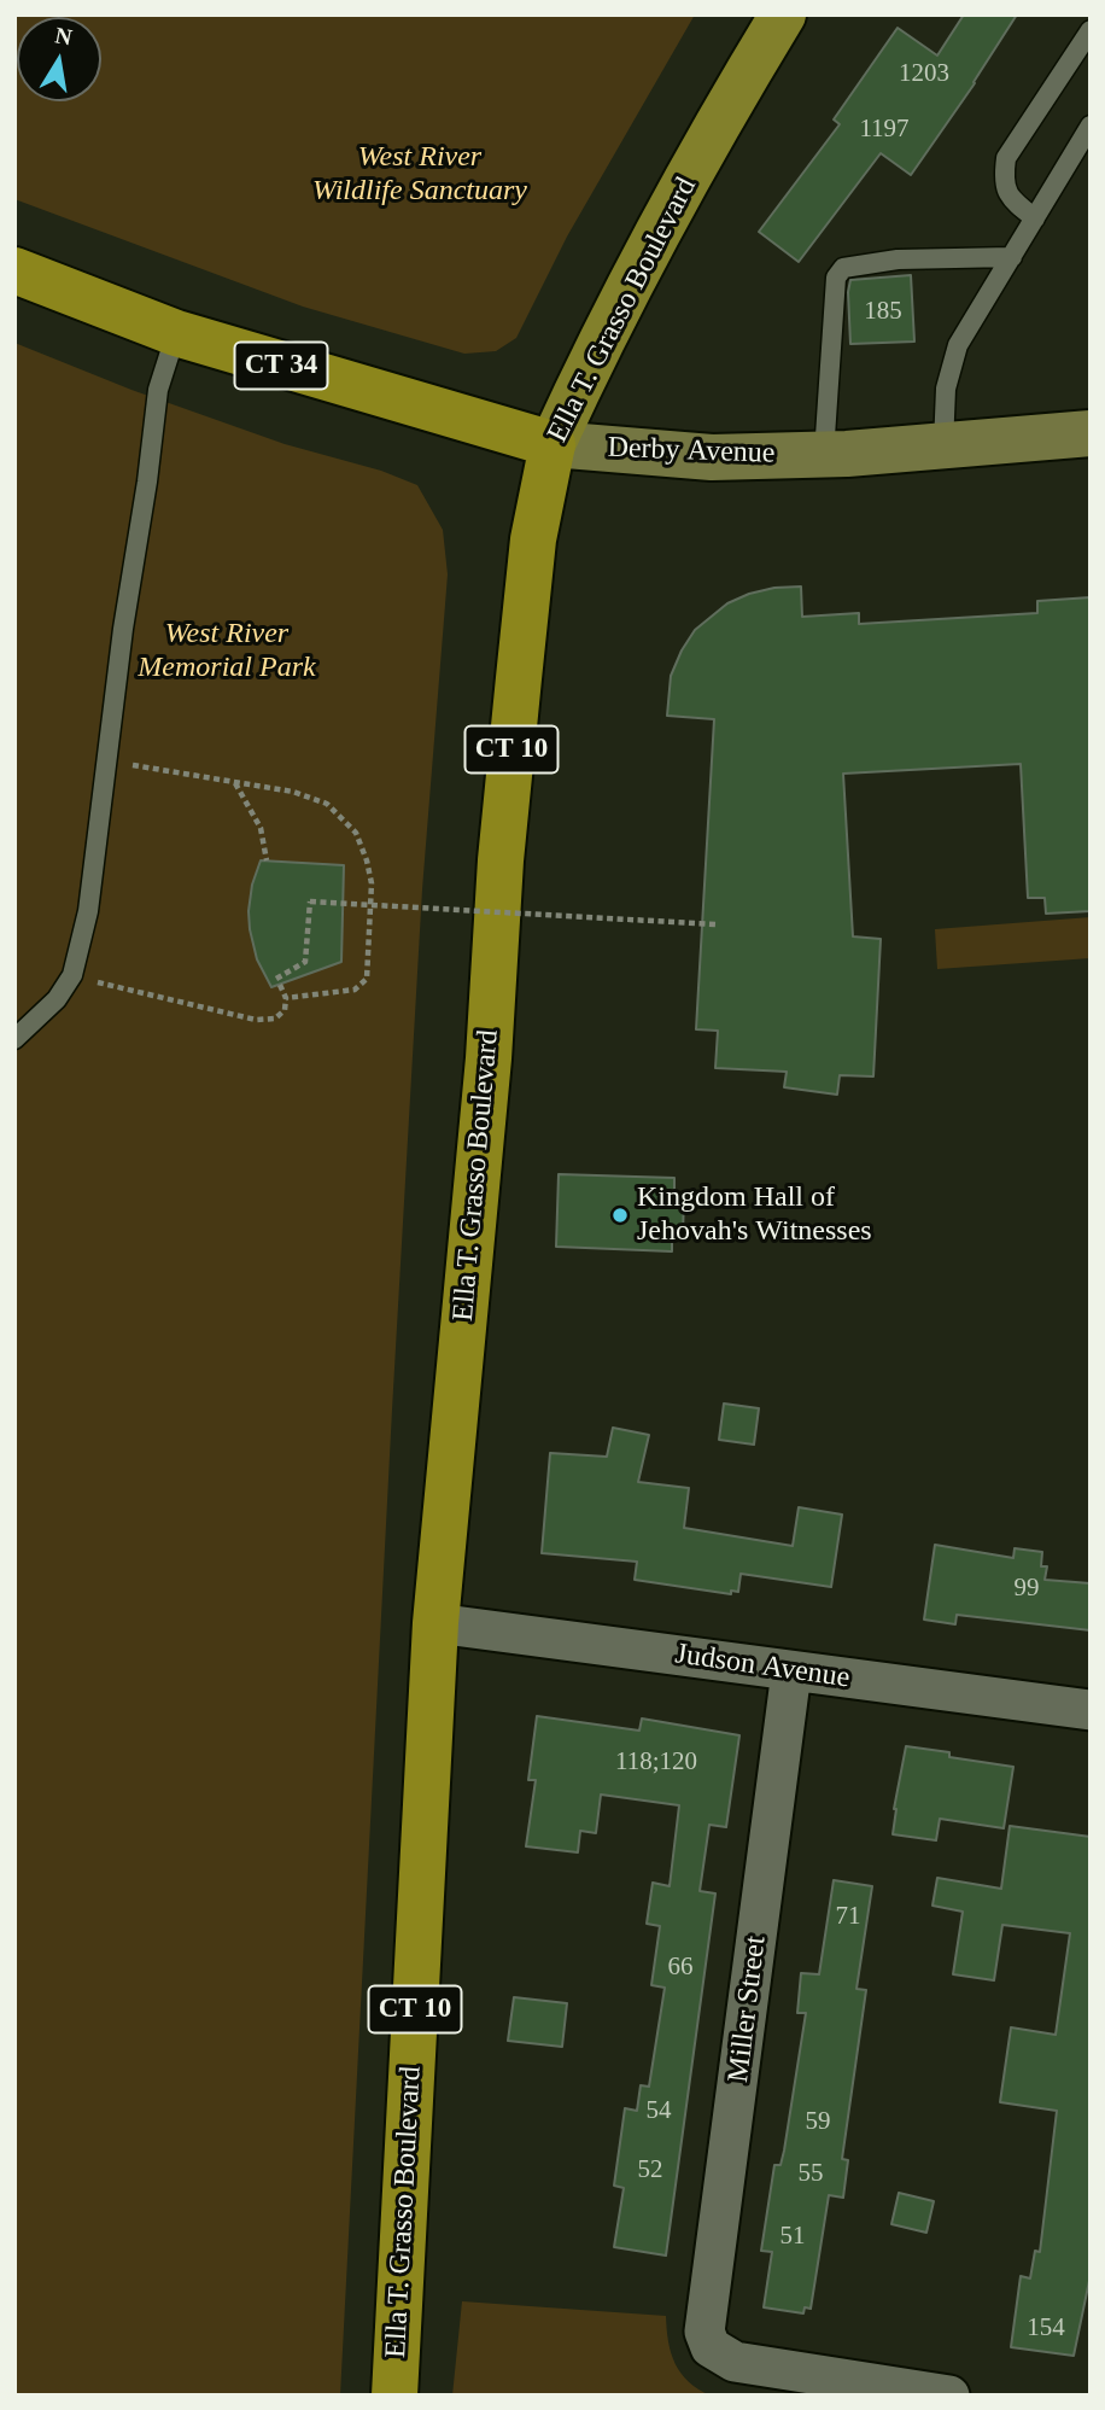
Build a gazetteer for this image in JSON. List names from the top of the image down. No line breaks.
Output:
{"streets":{"highway":["Ella T. Grasso Boulevard","CT 34","Derby Avenue","CT 10"],"street":["Judson Avenue","Miller Street"]},"crossings":[["Ella T. Grasso Boulevard","Derby Avenue"],["Ella T. Grasso Boulevard","Judson Avenue"],["Judson Avenue","Miller Street"]],"parks":["West River Wildlife Sanctuary","West River Memorial Park"],"places":["Kingdom Hall of Jehovah's Witnesses"],"house_numbers":["1203","1197","185","99","118;120","71","66","54","59","52","55","51","154"],"north":"top"}
